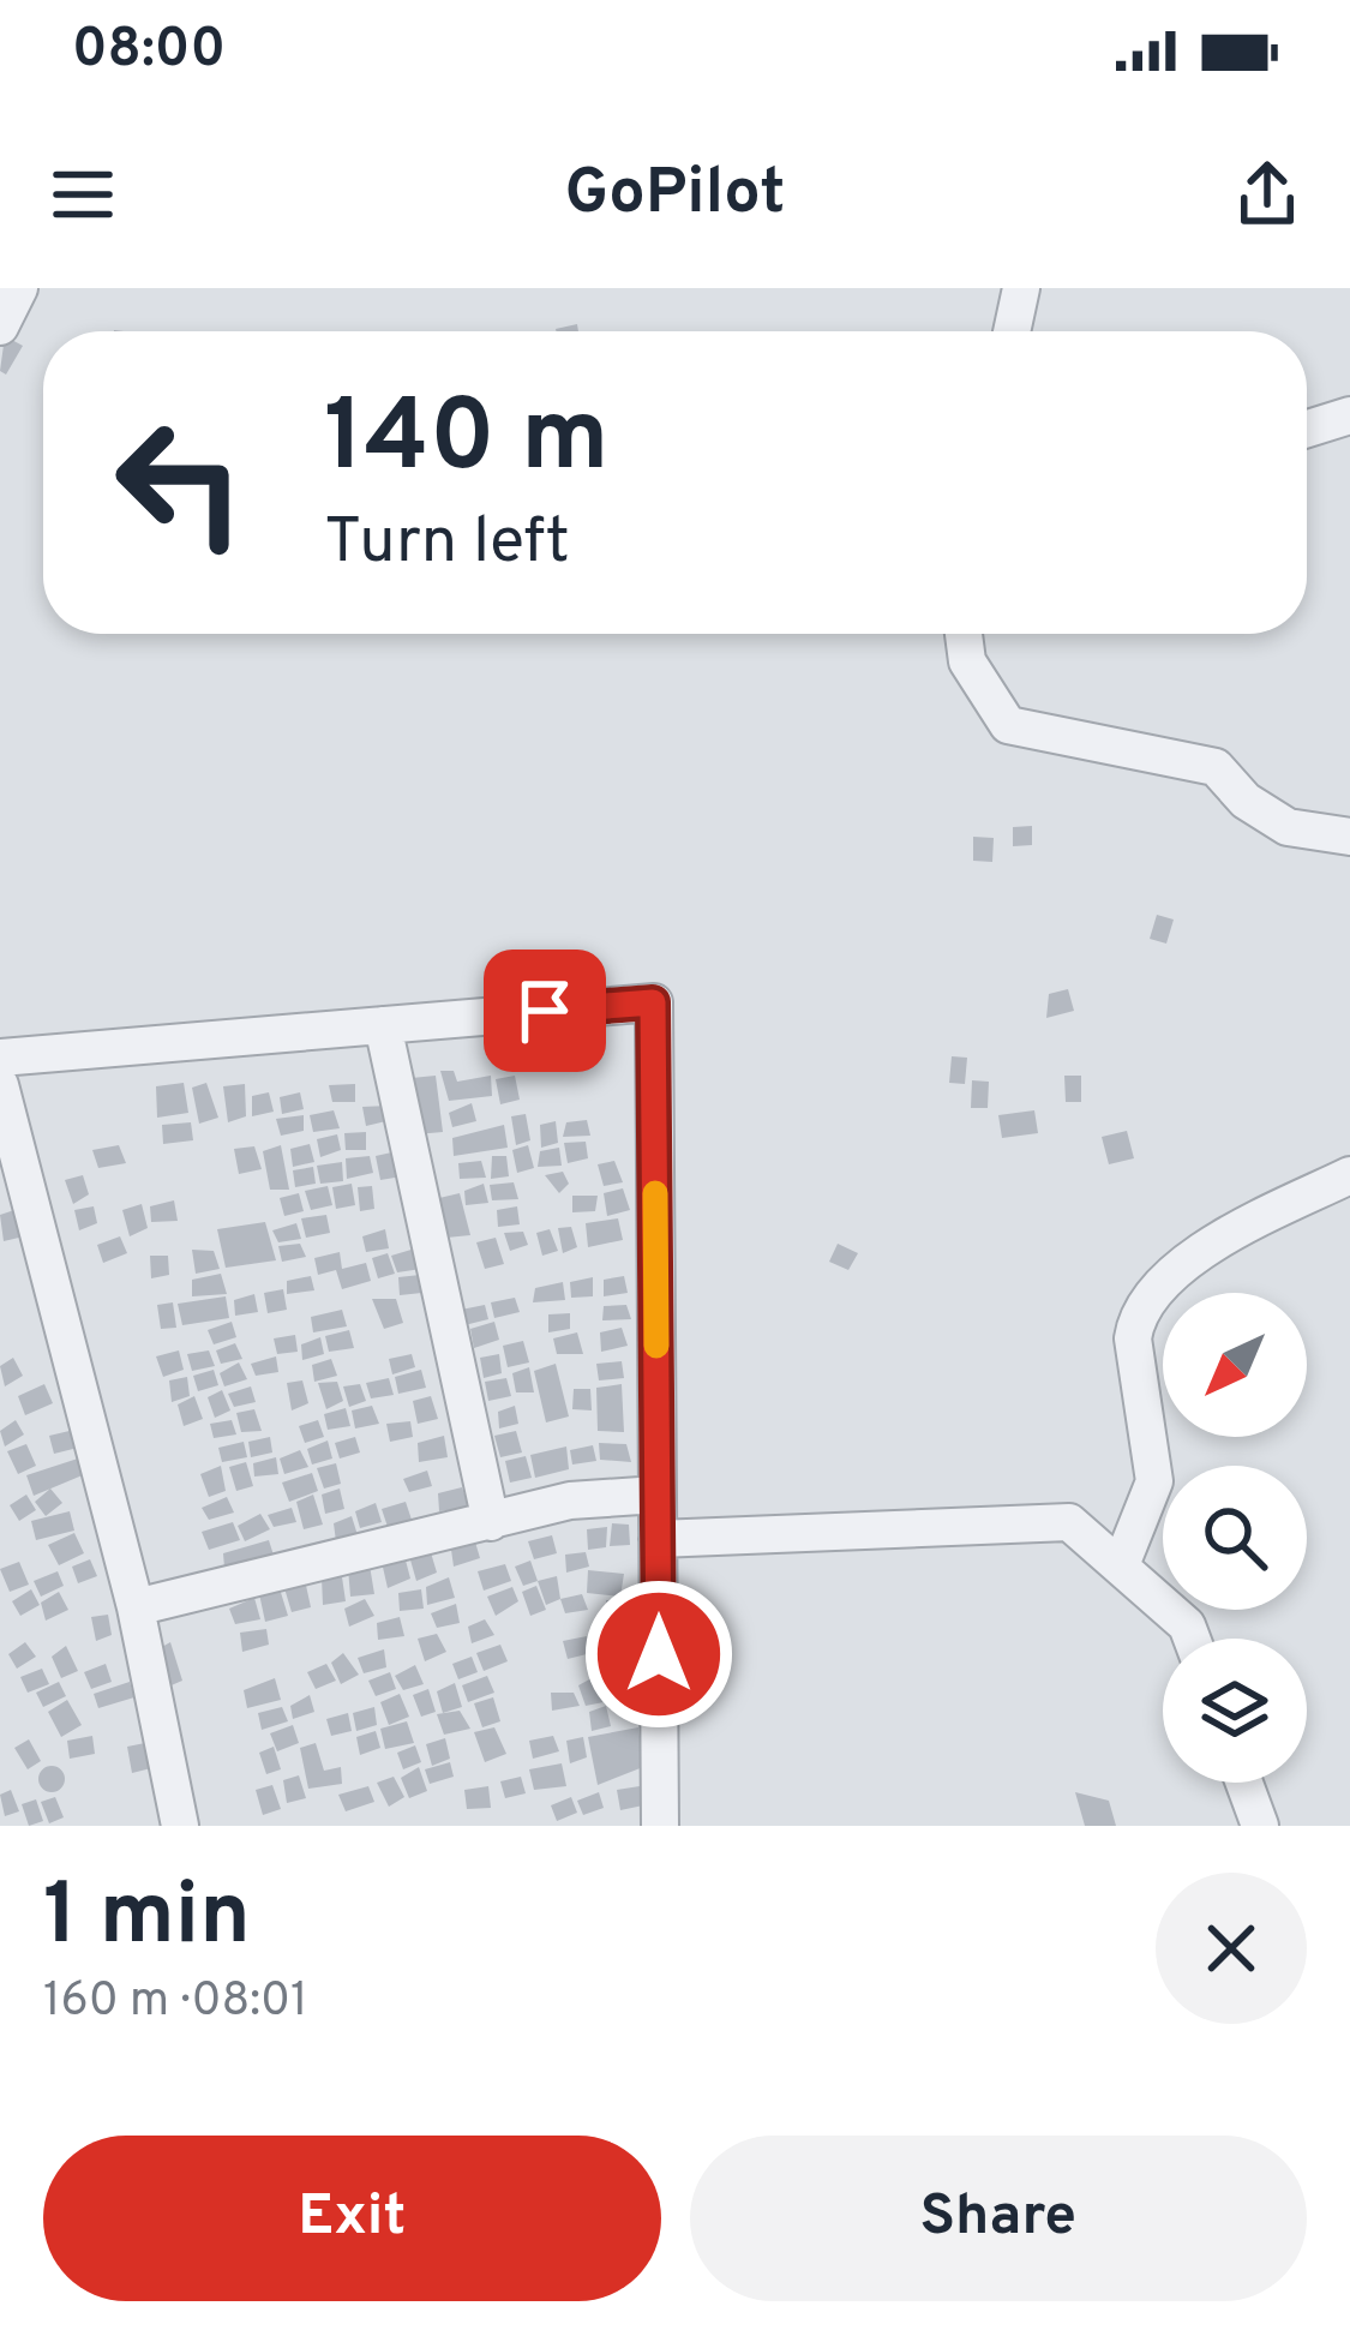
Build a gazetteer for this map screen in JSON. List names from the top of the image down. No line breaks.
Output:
{"north":"bottom left","page":{"status":"08:00","header":"GoPilot","turn":["140 m","Turn left"],"heading":["1 min","160 m · 08:01"],"buttons":["Exit","Share"]}}
